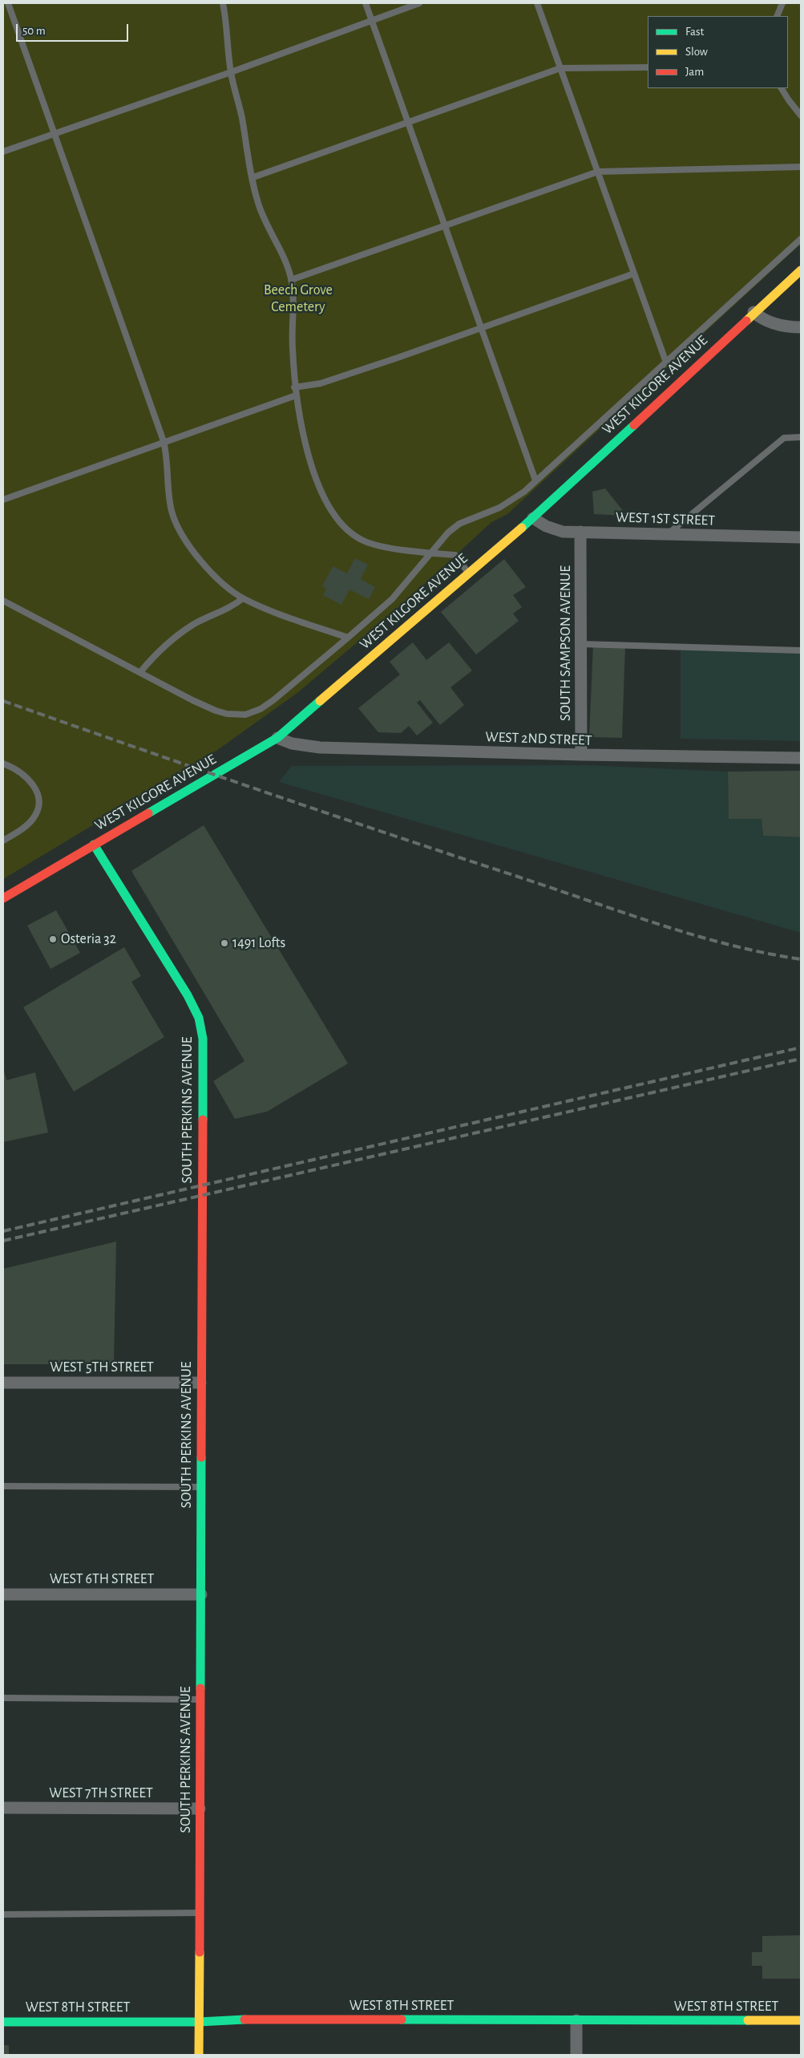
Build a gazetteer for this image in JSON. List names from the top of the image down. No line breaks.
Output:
{"streets":{"street":["WEST KILGORE AVENUE","WEST 1ST STREET","SOUTH SAMPSON AVENUE","WEST 2ND STREET","SOUTH PERKINS AVENUE","WEST 5TH STREET","WEST 6TH STREET","WEST 7TH STREET","WEST 8TH STREET"]},"crossings":[["WEST KILGORE AVENUE","WEST 1ST STREET"],["WEST KILGORE AVENUE","WEST 2ND STREET"],["WEST KILGORE AVENUE","SOUTH PERKINS AVENUE"],["WEST 1ST STREET","SOUTH SAMPSON AVENUE"],["SOUTH SAMPSON AVENUE","WEST 2ND STREET"],["SOUTH PERKINS AVENUE","WEST 5TH STREET"],["SOUTH PERKINS AVENUE","WEST 6TH STREET"],["SOUTH PERKINS AVENUE","WEST 7TH STREET"],["SOUTH PERKINS AVENUE","WEST 8TH STREET"]],"parks":["Beech Grove Cemetery"],"places":["Osteria 32","1491 Lofts"],"legend":["Fast","Slow","Jam"],"scale_bar":"50 m"}
